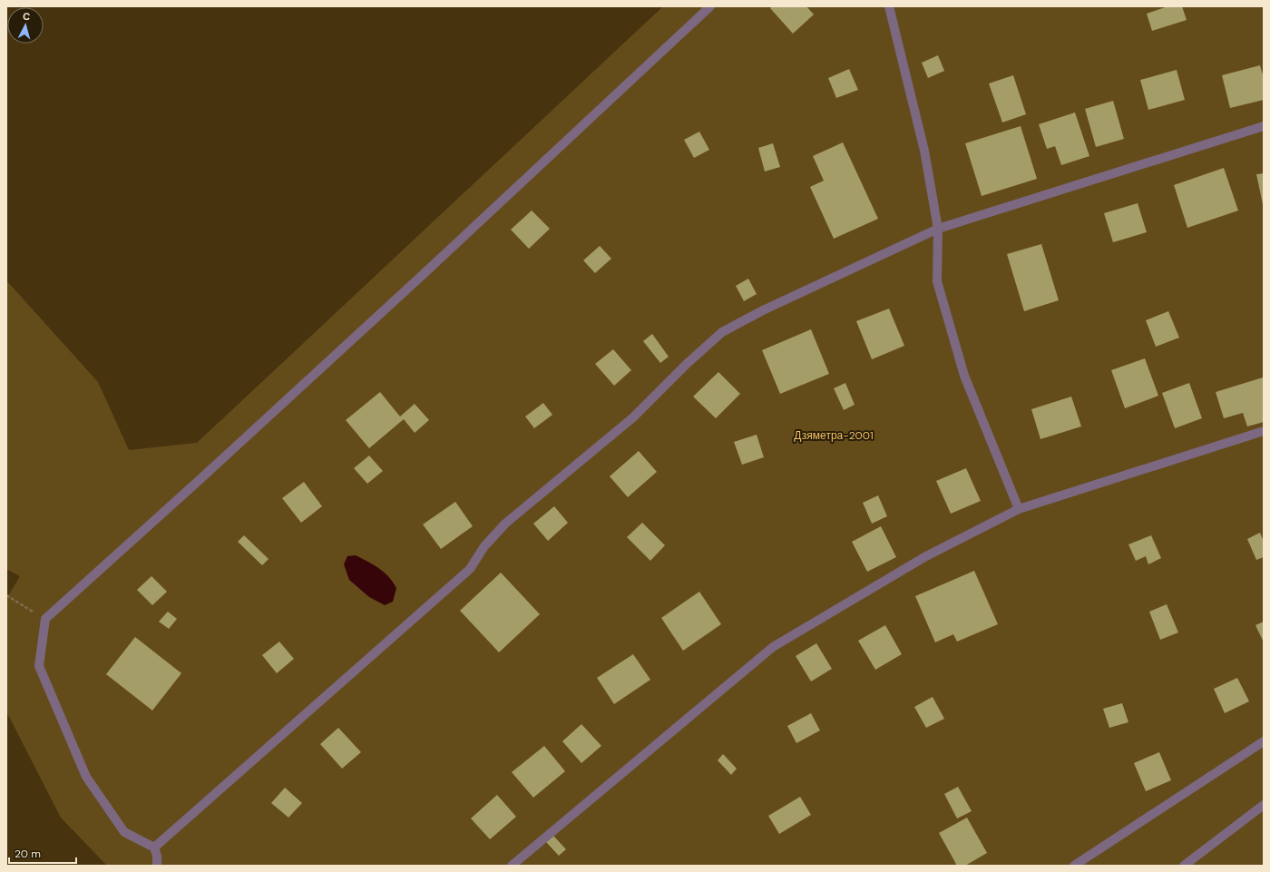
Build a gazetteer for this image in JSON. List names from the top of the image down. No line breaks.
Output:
{"parks":["Дзяметра-2001"],"scale_bar":"20 m","north":"top"}
